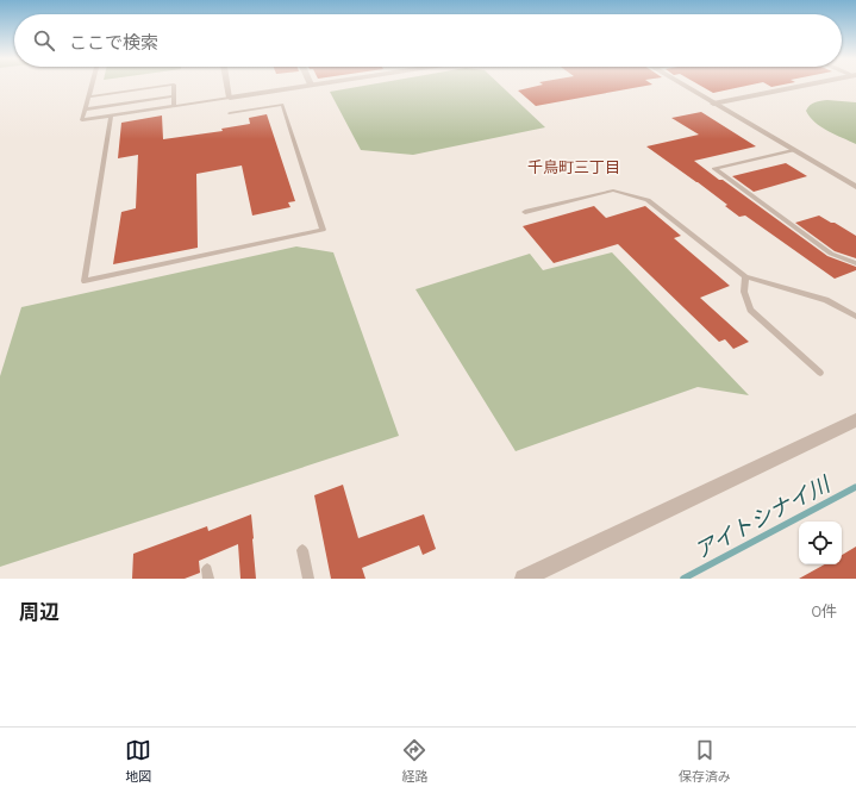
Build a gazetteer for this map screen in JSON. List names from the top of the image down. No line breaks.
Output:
{"districts":["千鳥町三丁目"],"water":["アイトシナイ川"],"page":{"search":"ここで検索","heading":["周辺","0件"],"nav":["地図","経路","保存済み"]}}
